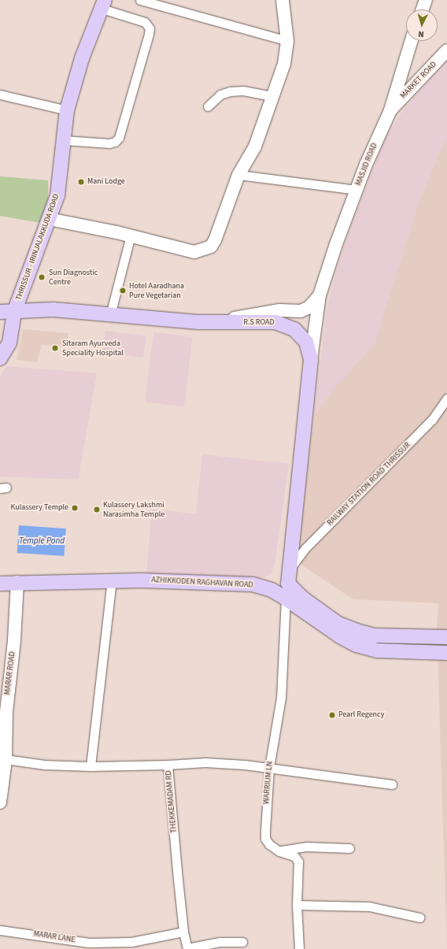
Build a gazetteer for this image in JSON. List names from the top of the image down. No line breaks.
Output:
{"streets":{"main road":["THRISSUR - IRINJALAKKUDA ROAD","R.S ROAD","AZHIKKODEN RAGHAVAN ROAD"],"street":["MARKET ROAD","MASJID ROAD","RAILWAY STATION ROAD THRISSUR","MARAR ROAD","WARRIUM LN","THEKKEMADAM RD","MARAR LANE"]},"crossings":[["MARKET ROAD","MASJID ROAD"],["THRISSUR - IRINJALAKKUDA ROAD","R.S ROAD"],["R.S ROAD","RAILWAY STATION ROAD THRISSUR"],["R.S ROAD","AZHIKKODEN RAGHAVAN ROAD"],["R.S ROAD","WARRIUM LN"],["AZHIKKODEN RAGHAVAN ROAD","MARAR ROAD"],["AZHIKKODEN RAGHAVAN ROAD","WARRIUM LN"],["MARAR ROAD","THEKKEMADAM RD"],["THEKKEMADAM RD","MARAR LANE"]],"water":["Temple Pond"],"places":["Mani Lodge","Sun Diagnostic Centre","Hotel Aaradhana Pure Vegetarian","Sitaram Ayurveda Speciality Hospital","Kulassery Temple","Kulassery Lakshmi Narasimha Temple","Pearl Regency"],"north":"bottom"}
